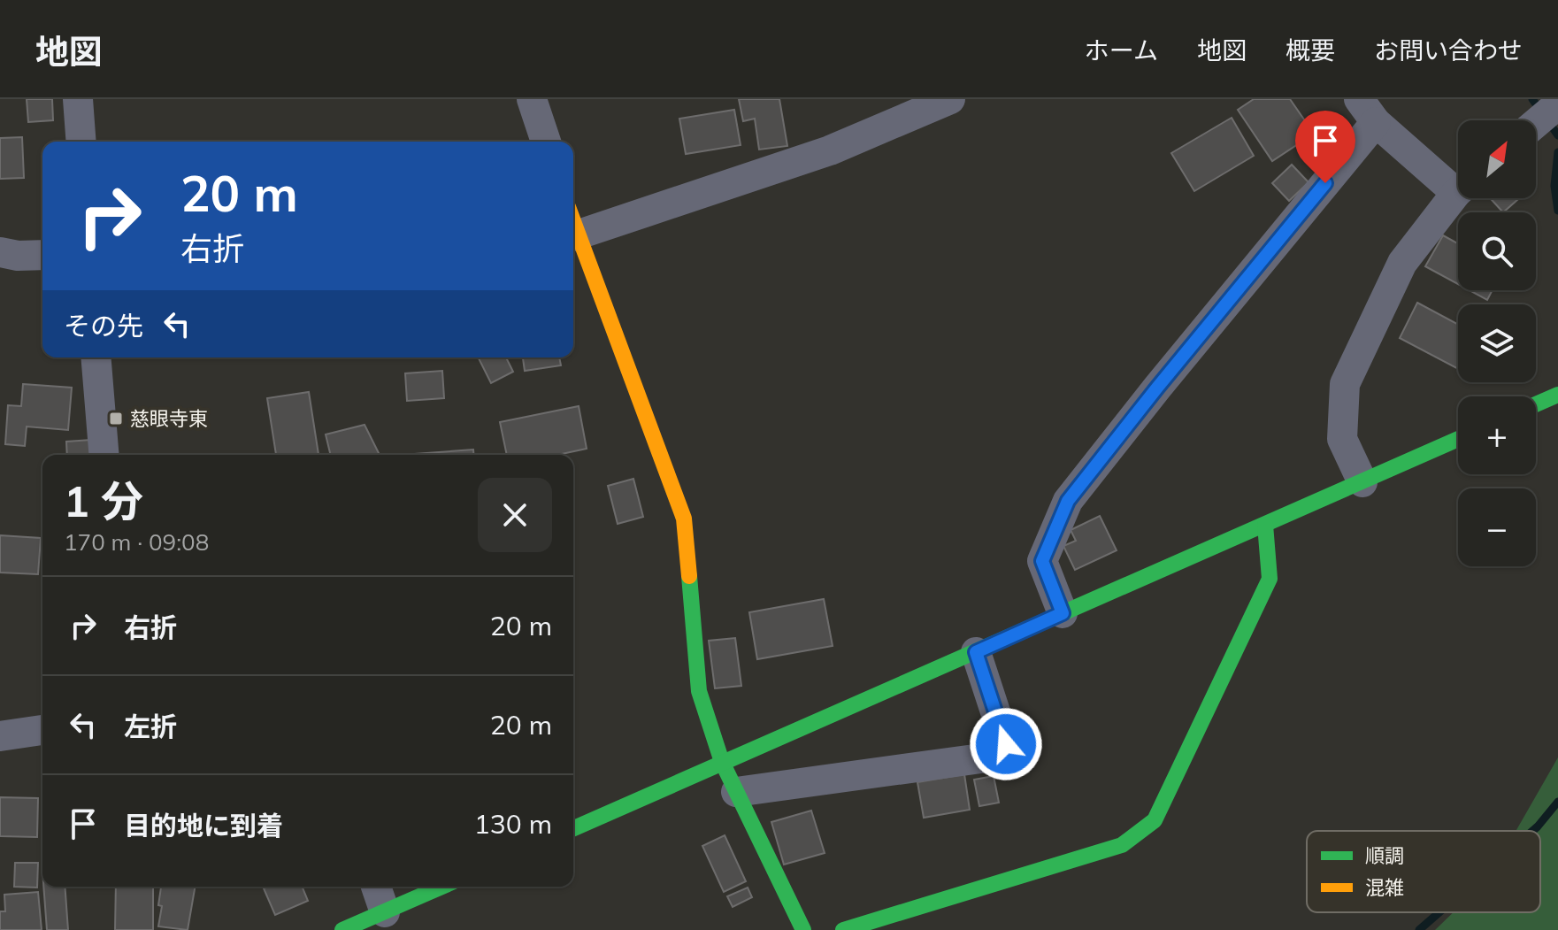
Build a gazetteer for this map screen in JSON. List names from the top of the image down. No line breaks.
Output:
{"places":{"transit":["慈眼寺東"]},"legend":["順調","混雑"],"north":"top right","page":{"header":"地図","nav":["ホーム","地図","概要","お問い合わせ"],"map_buttons":["+","−"],"turn":["20 m","右折"],"then":"その先","heading":["1 分","170 m · 09:08"],"list":[{"name":"右折","value":"20 m"},{"name":"左折","value":"20 m"},{"name":"目的地に到着","value":"130 m"}]}}
